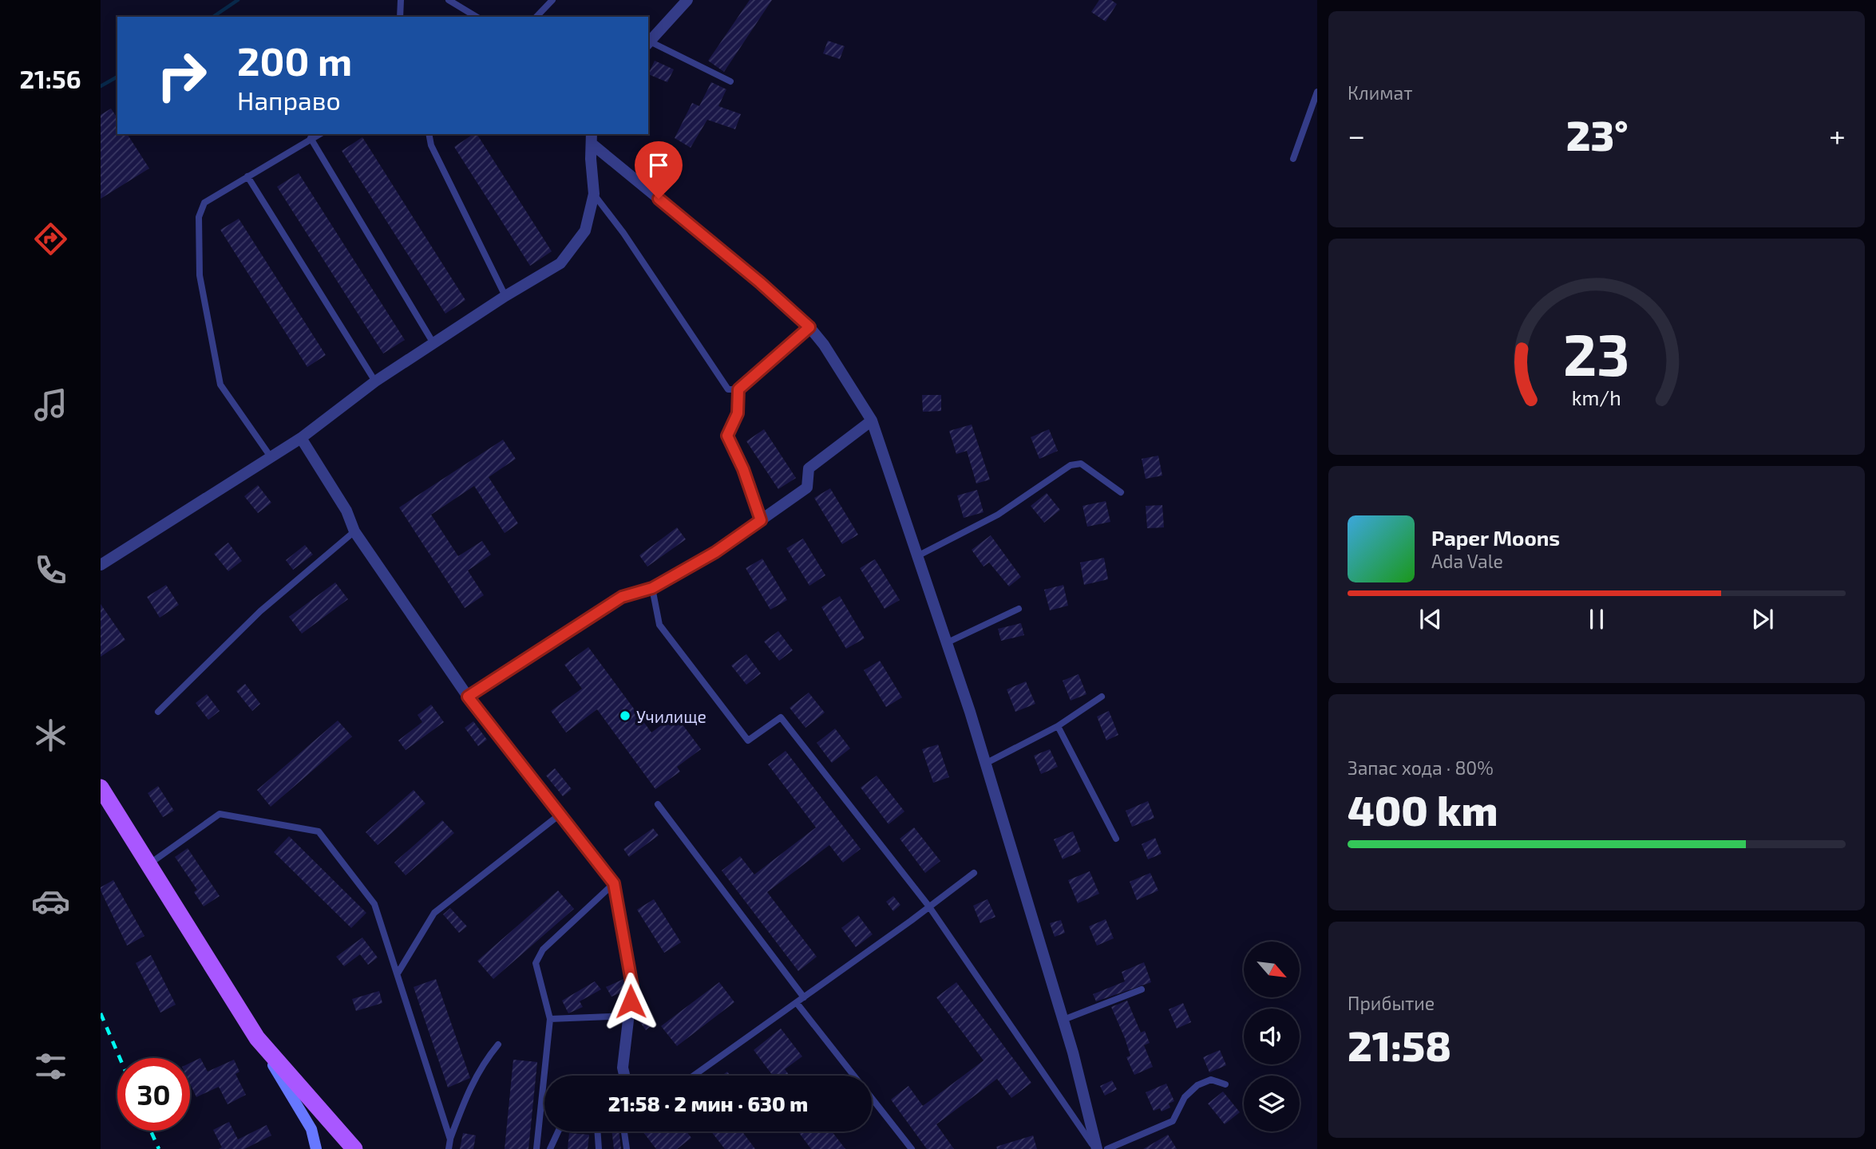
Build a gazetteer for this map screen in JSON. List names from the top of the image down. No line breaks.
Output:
{"places":["Училище"],"north":"bottom right","page":{"tabs":"21:56","tile":["Климат",["Запас хода · 80%","400 km"],["Прибытие","21:58"]],"turn":["200 m","Направо"],"heat":["−","23°","+"],"song":["Paper Moons","Ada Vale"],"limit":"30","trip":"21:58 · 2 мин · 630 m","gauge":["23","km/h"]}}
